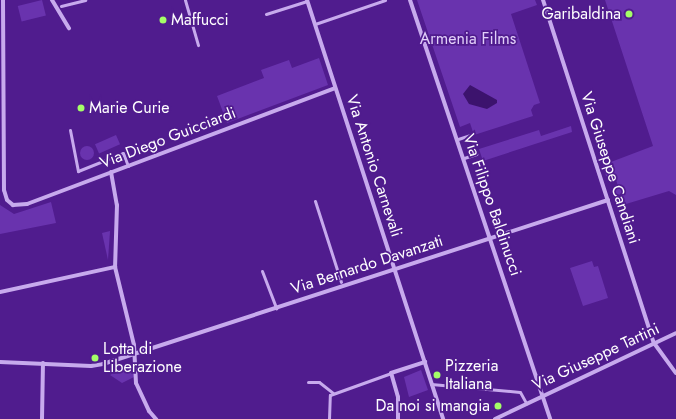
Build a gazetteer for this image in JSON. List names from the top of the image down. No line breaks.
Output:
{"streets":{"street":["Via Diego Guicciardi","Via Antonio Carnevali","Via Giuseppe Candiani","Via Filippo Baldinucci","Via Bernardo Davanzati","Via Giuseppe Tartini"]},"crossings":[["Via Diego Guicciardi","Via Antonio Carnevali"],["Via Antonio Carnevali","Via Bernardo Davanzati"],["Via Antonio Carnevali","Via Giuseppe Tartini"],["Via Giuseppe Candiani","Via Bernardo Davanzati"],["Via Giuseppe Candiani","Via Giuseppe Tartini"],["Via Filippo Baldinucci","Via Bernardo Davanzati"],["Via Filippo Baldinucci","Via Giuseppe Tartini"]],"parks":["Armenia Films"],"places":["Garibaldina","Maffucci","Marie Curie","Lotta di Liberazione","Pizzeria Italiana","Da noi si mangia"]}
